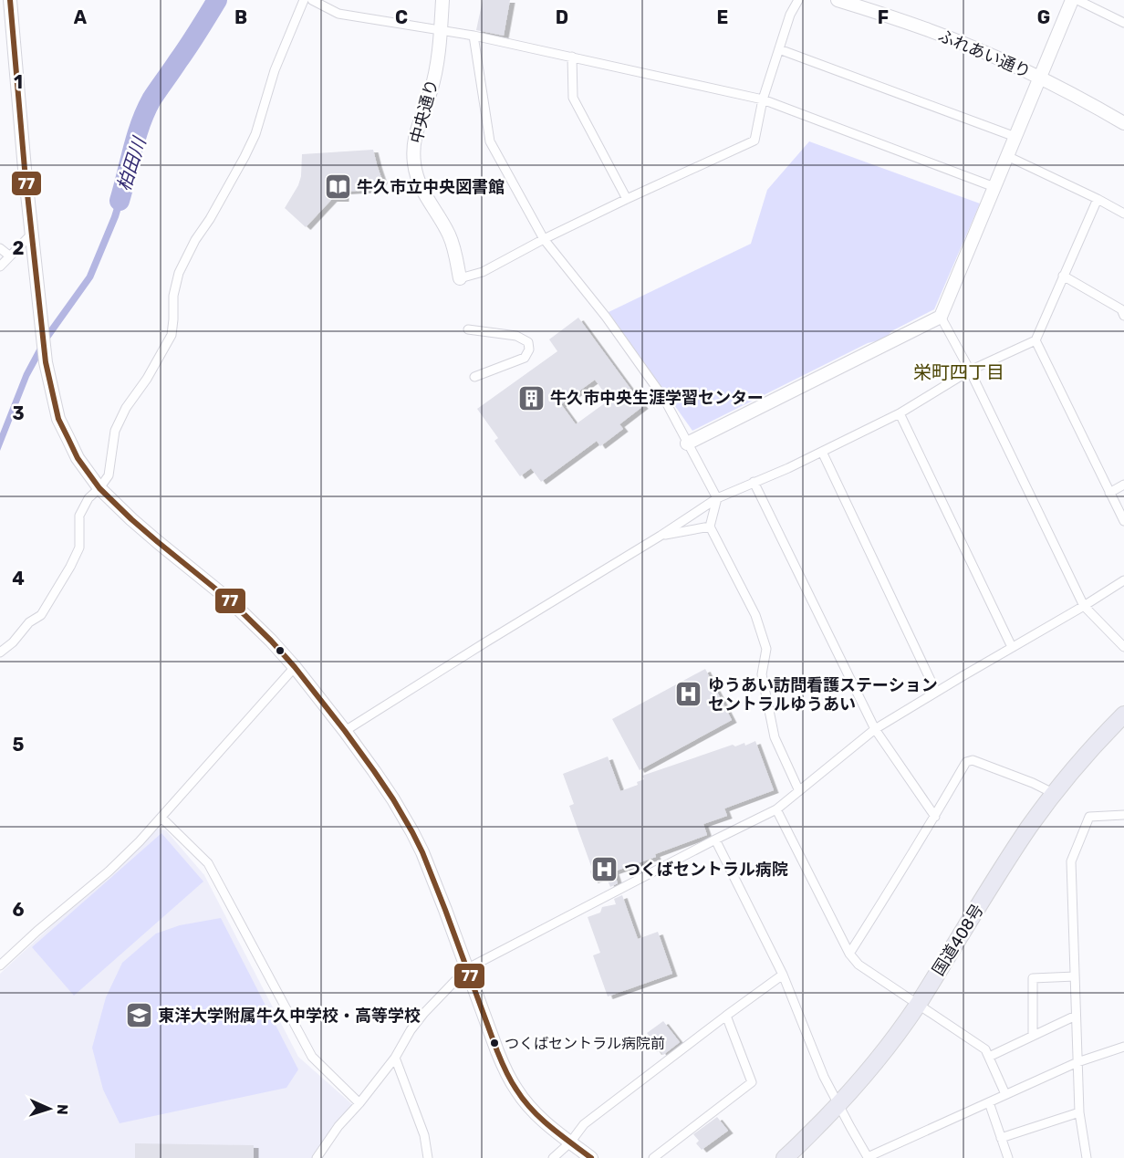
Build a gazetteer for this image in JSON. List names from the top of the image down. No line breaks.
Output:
{"streets":{"highway":["国道408号"],"street":["ふれあい通り","中央通り"]},"districts":["栄町四丁目"],"water":["柏田川"],"places":{"library":["牛久市立中央図書館"],"building":["牛久市中央生涯学習センター"],"hospital":["ゆうあい訪問看護ステーション セントラルゆうあい","つくばセントラル病院"],"school or university":["東洋大学附属牛久中学校・高等学校"],"other":["つくばセントラル病院前"]},"lines":["transit line 77"],"north":"right","grid":{"columns":["A","B","C","D","E","F","G"],"rows":["1","2","3","4","5","6"]}}
